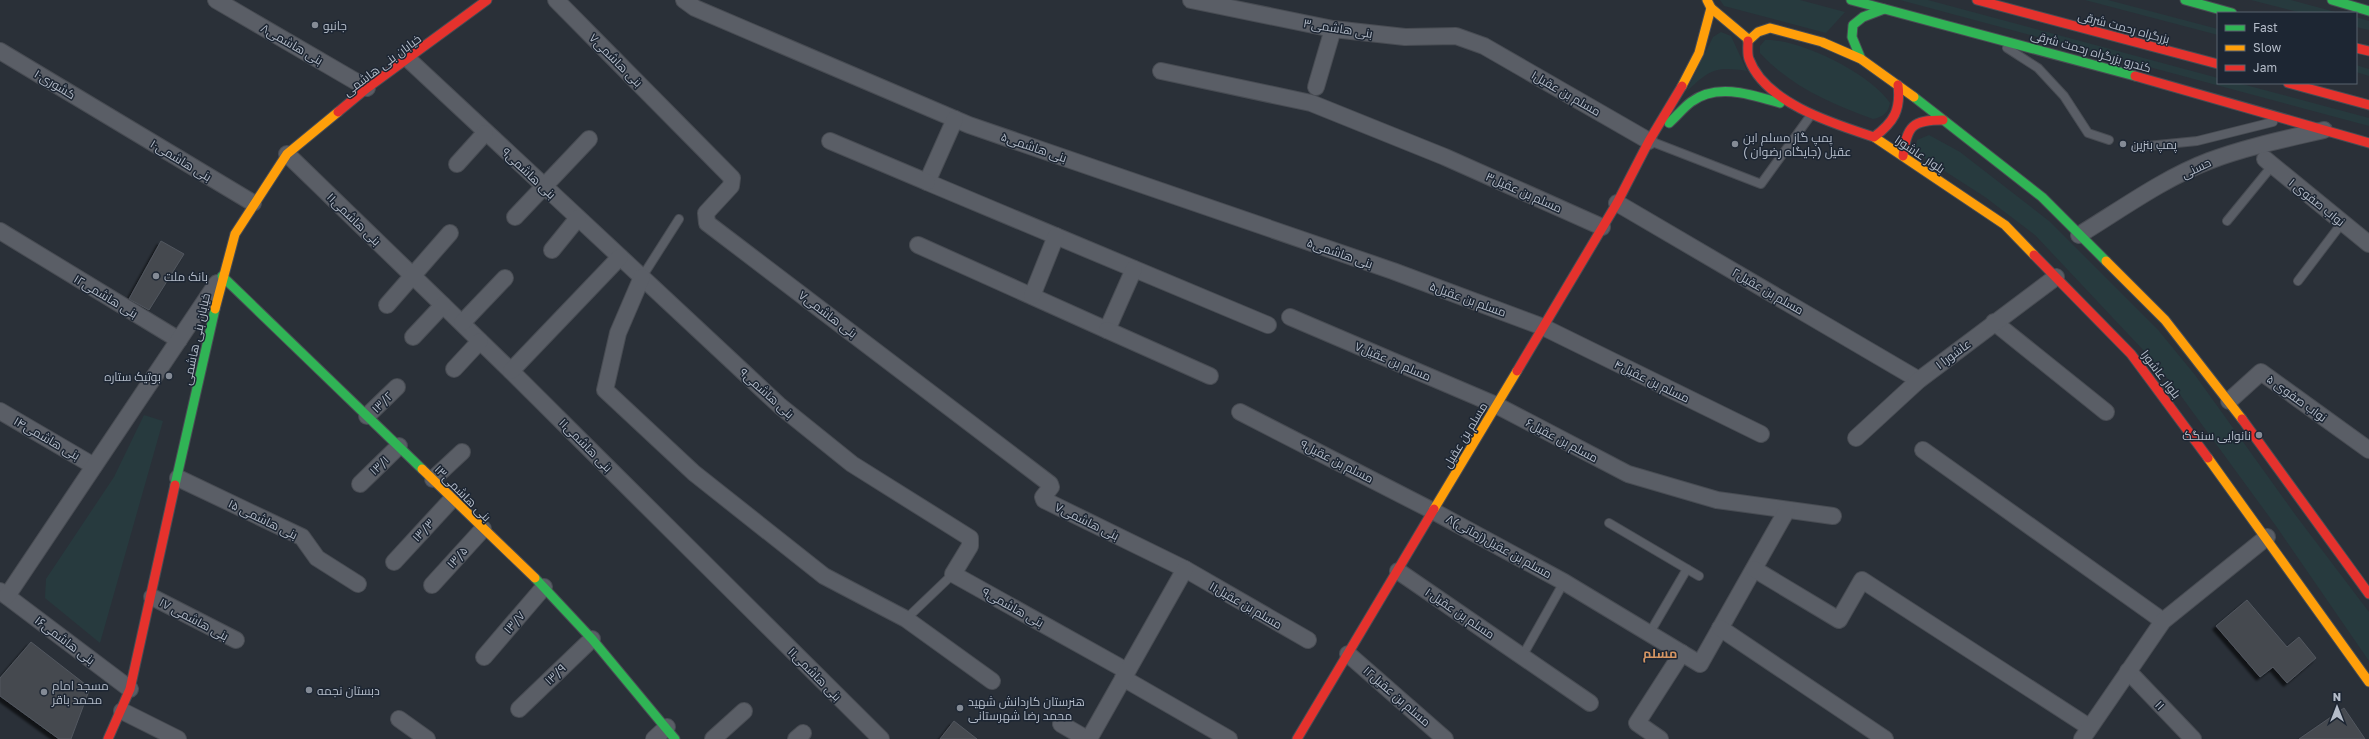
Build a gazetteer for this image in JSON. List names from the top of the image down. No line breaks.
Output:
{"streets":{"main road":["بزرگراه رحمت شرقی","کندرو بزرگراه رحمت شرقی","خیابان بنی هاشمی","بلوار عاشورا","مسلم بن عقیل","بنی هاشمی۱۳"],"street":["بنی هاشمی۳","۸بنی هاشمی","بنی هاشمی۷","کشوری۱۰","مسلم بن عقیل۱","بنی هاشمی۵","۱۰بنی هاشمی","حسنی","بنی هاشمی۹","مسلم بن عقیل۳","نواب صفوی ۱","بنی هاشمی۱۱","مسلم بن عقیل۲","۱۲بنی هاشمی","مسلم بن عقیل۵","عاشورا ۱","مسلم بن عقیل۷","مسلم بن عقیل۴","نواب صفوی ۵","۱۳/۲","بنی هاشمی۱۴","مسلم بن عقیل۶","مسلم بن عقیل۹","۱۳/۱","۱۵ بنی هاشمی","۱۳/۳","۸مسلم بن عقیل(زمانی)","۱۳/۵","مسلم بن عقیل۱۱","مسلم بن عقیل۱۰","۱۷ بنی هاشمی","۱۳/۷","بنی هاشمی۱۶","۱۳/۹","مسلم بن عقیل۱۲","۱۱"]},"crossings":[["بنی هاشمی۳","مسلم بن عقیل۱"],["۸بنی هاشمی","خیابان بنی هاشمی"],["کندرو بزرگراه رحمت شرقی","حسنی"],["بنی هاشمی۷","مسلم بن عقیل۱۱"],["خیابان بنی هاشمی","۱۰بنی هاشمی"],["خیابان بنی هاشمی","بنی هاشمی۹"],["خیابان بنی هاشمی","بنی هاشمی۱۱"],["خیابان بنی هاشمی","بنی هاشمی۱۳"],["خیابان بنی هاشمی","۱۵ بنی هاشمی"],["خیابان بنی هاشمی","۱۷ بنی هاشمی"],["خیابان بنی هاشمی","بنی هاشمی۱۶"],["کشوری۱۰","۱۰بنی هاشمی"],["مسلم بن عقیل۱","مسلم بن عقیل"],["بنی هاشمی۵","مسلم بن عقیل۵"],["بلوار عاشورا","عاشورا ۱"],["مسلم بن عقیل۳","مسلم بن عقیل"],["مسلم بن عقیل۲","عاشورا ۱"],["مسلم بن عقیل۲","مسلم بن عقیل"],["مسلم بن عقیل۵","مسلم بن عقیل۴"],["مسلم بن عقیل۵","مسلم بن عقیل"],["مسلم بن عقیل۷","مسلم بن عقیل"],["مسلم بن عقیل۷","مسلم بن عقیل۶"],["مسلم بن عقیل۴","مسلم بن عقیل"],["۱۳/۲","بنی هاشمی۱۳"],["مسلم بن عقیل","مسلم بن عقیل۶"],["مسلم بن عقیل","مسلم بن عقیل۹"],["مسلم بن عقیل","۸مسلم بن عقیل(زمانی)"],["مسلم بن عقیل","مسلم بن عقیل۱۰"],["مسلم بن عقیل","مسلم بن عقیل۱۲"],["مسلم بن عقیل۹","۸مسلم بن عقیل(زمانی)"],["۱۳/۱","بنی هاشمی۱۳"],["بنی هاشمی۱۳","۱۳/۳"],["بنی هاشمی۱۳","۱۳/۵"],["بنی هاشمی۱۳","۱۳/۷"],["بنی هاشمی۱۳","۱۳/۹"]],"districts":["مسلم"],"places":["جانبو","پمپ گاز مسلم ابن عقیل (جایگاه رضوان )","پمپ بنزین","بانک ملت","بوتیک ستاره","نانوایی سنگک","دبستان نجمه","مسجد امام محمد باقر","هنرستان کاردانش شهید محمد رضا شهرستانی"],"legend":["Fast","Slow","Jam"],"north":"top"}
